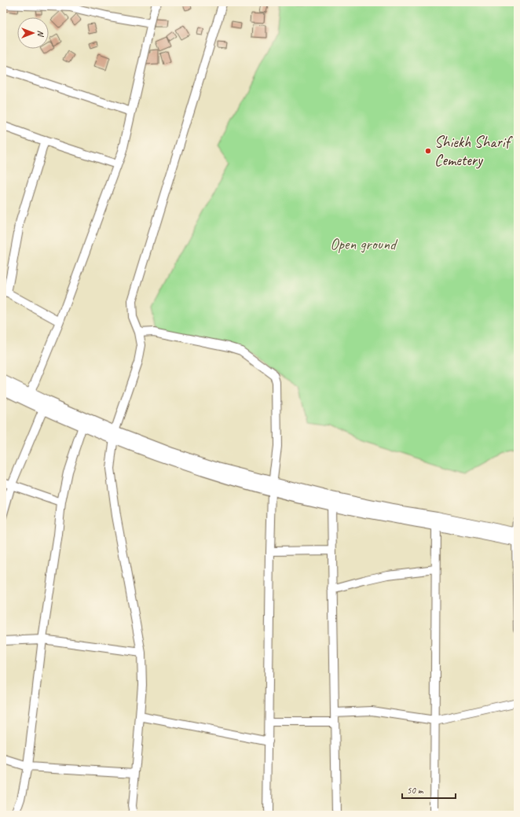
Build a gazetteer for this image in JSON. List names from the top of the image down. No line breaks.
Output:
{"parks":["Open ground"],"places":["Shiekh Sharif Cemetery"],"scale_bar":"50 m","north":"right"}
